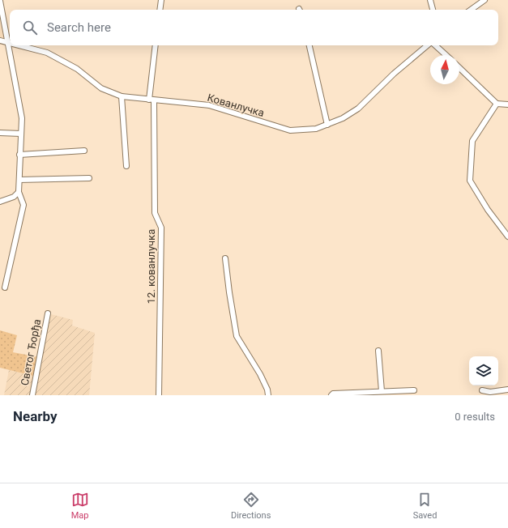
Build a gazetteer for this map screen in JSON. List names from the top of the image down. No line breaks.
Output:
{"streets":{"street":["Кованлучка","12. кованлучка","Светог Ђорђа"]},"crossings":[["Кованлучка","12. кованлучка"]],"north":"top","page":{"search":"Search here","heading":["Nearby","0 results"],"nav":["Map","Directions","Saved"]}}
